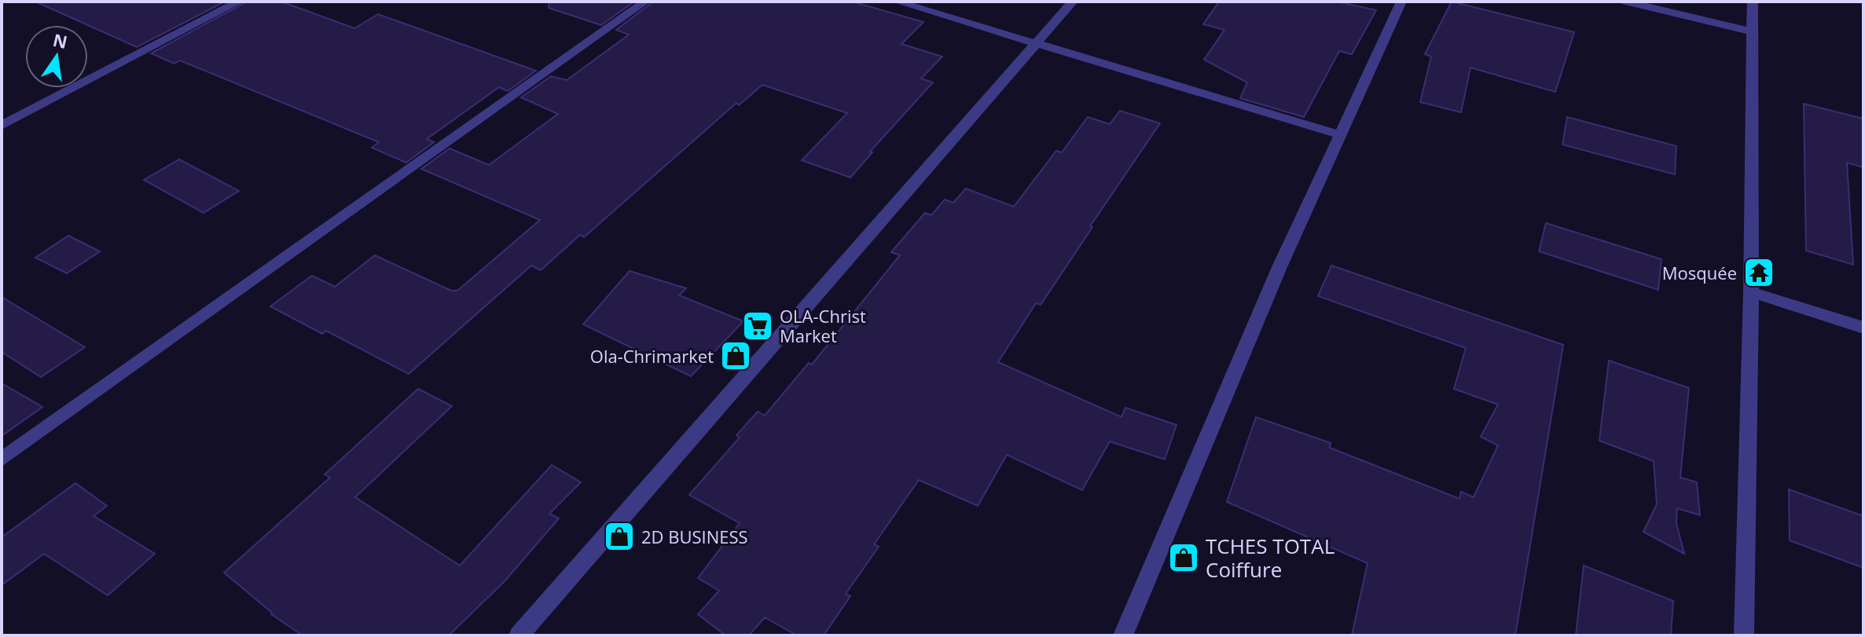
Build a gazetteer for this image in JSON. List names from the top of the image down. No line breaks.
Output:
{"places":{"temple":["Mosquée"],"supermarket":["OLA-Christ Market"],"shop":["Ola-Chrimarket","2D BUSINESS","TCHES TOTAL Coiffure"]},"north":"top"}
